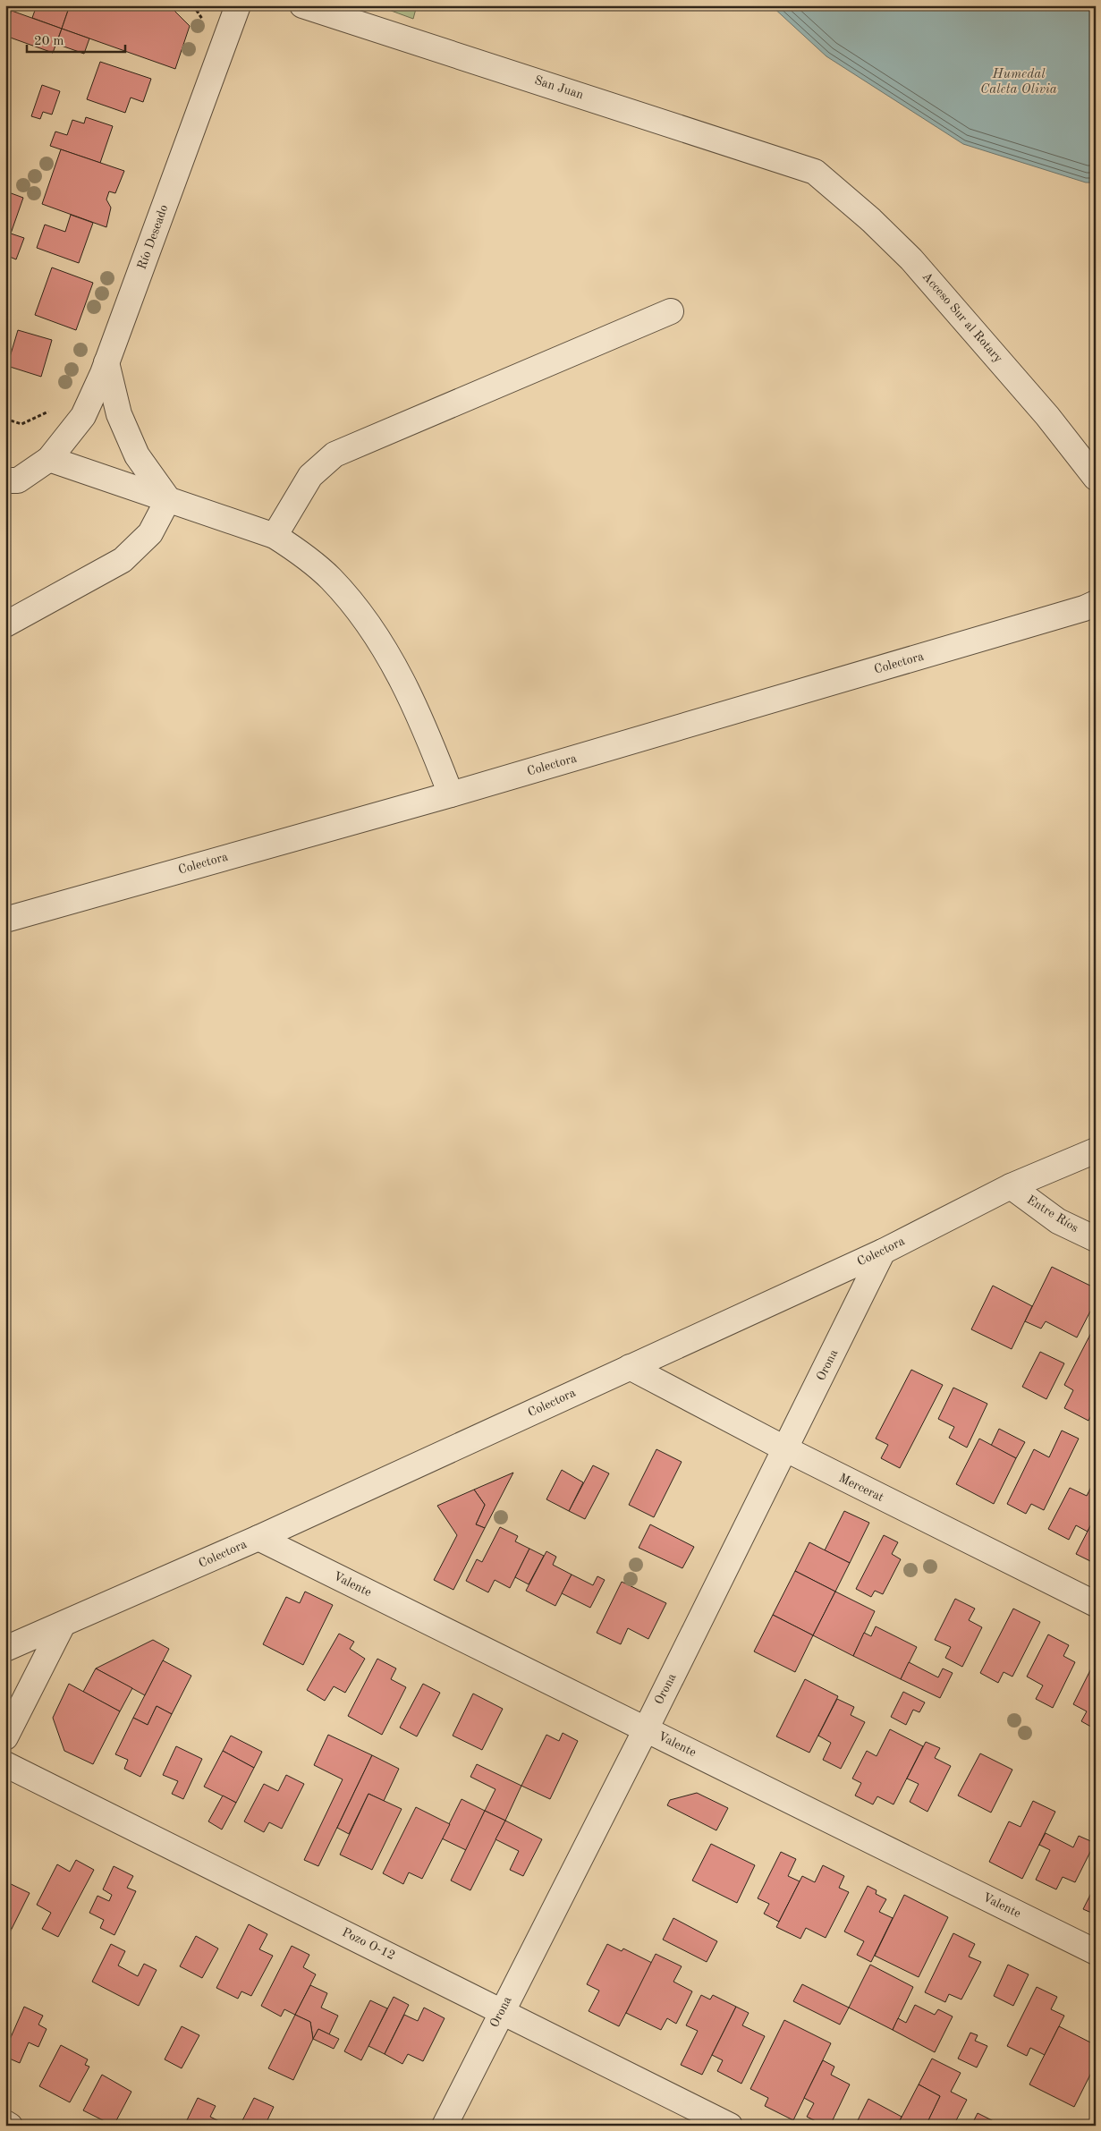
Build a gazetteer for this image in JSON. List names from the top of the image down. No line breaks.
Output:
{"streets":{"street":["San Juan","Río Deseado","Acceso Sur al Rotary","Colectora","Entre Ríos","Orona","Mercerat","Valente","Pozo O-12"]},"crossings":[["San Juan","Acceso Sur al Rotary"],["Colectora","Entre Ríos"],["Colectora","Orona"],["Colectora","Mercerat"],["Colectora","Valente"],["Orona","Mercerat"],["Orona","Valente"],["Orona","Pozo O-12"]],"water":["Humedal Caleta Olivia"],"scale_bar":"20 m"}
